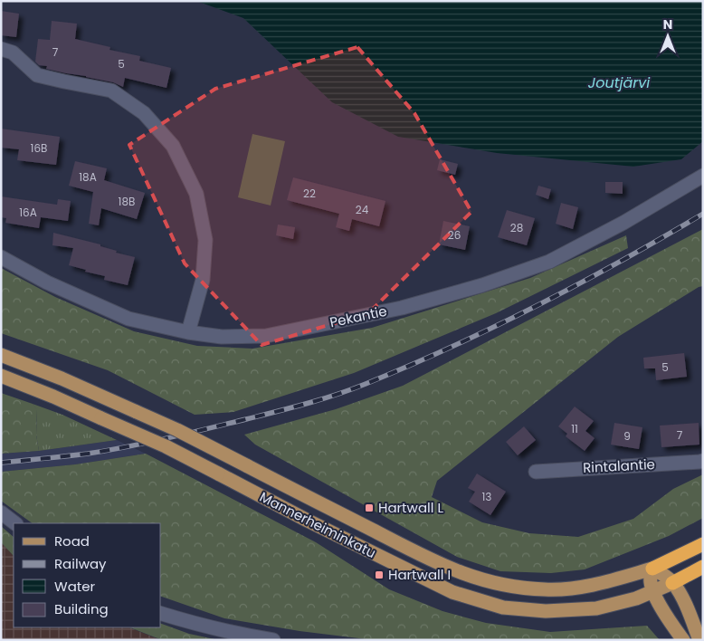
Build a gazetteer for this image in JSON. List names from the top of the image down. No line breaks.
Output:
{"streets":{"main road":["Mannerheiminkatu"],"street":["Pekantie","Rintalantie"]},"water":["Joutjärvi"],"places":{"transit":["Hartwall L","Hartwall I"]},"house_numbers":["7","5","16B","18A","22","18B","24","16A","28","26","5","11","7","9","13"],"legend":["Road","Railway","Water","Building"],"north":"top"}
